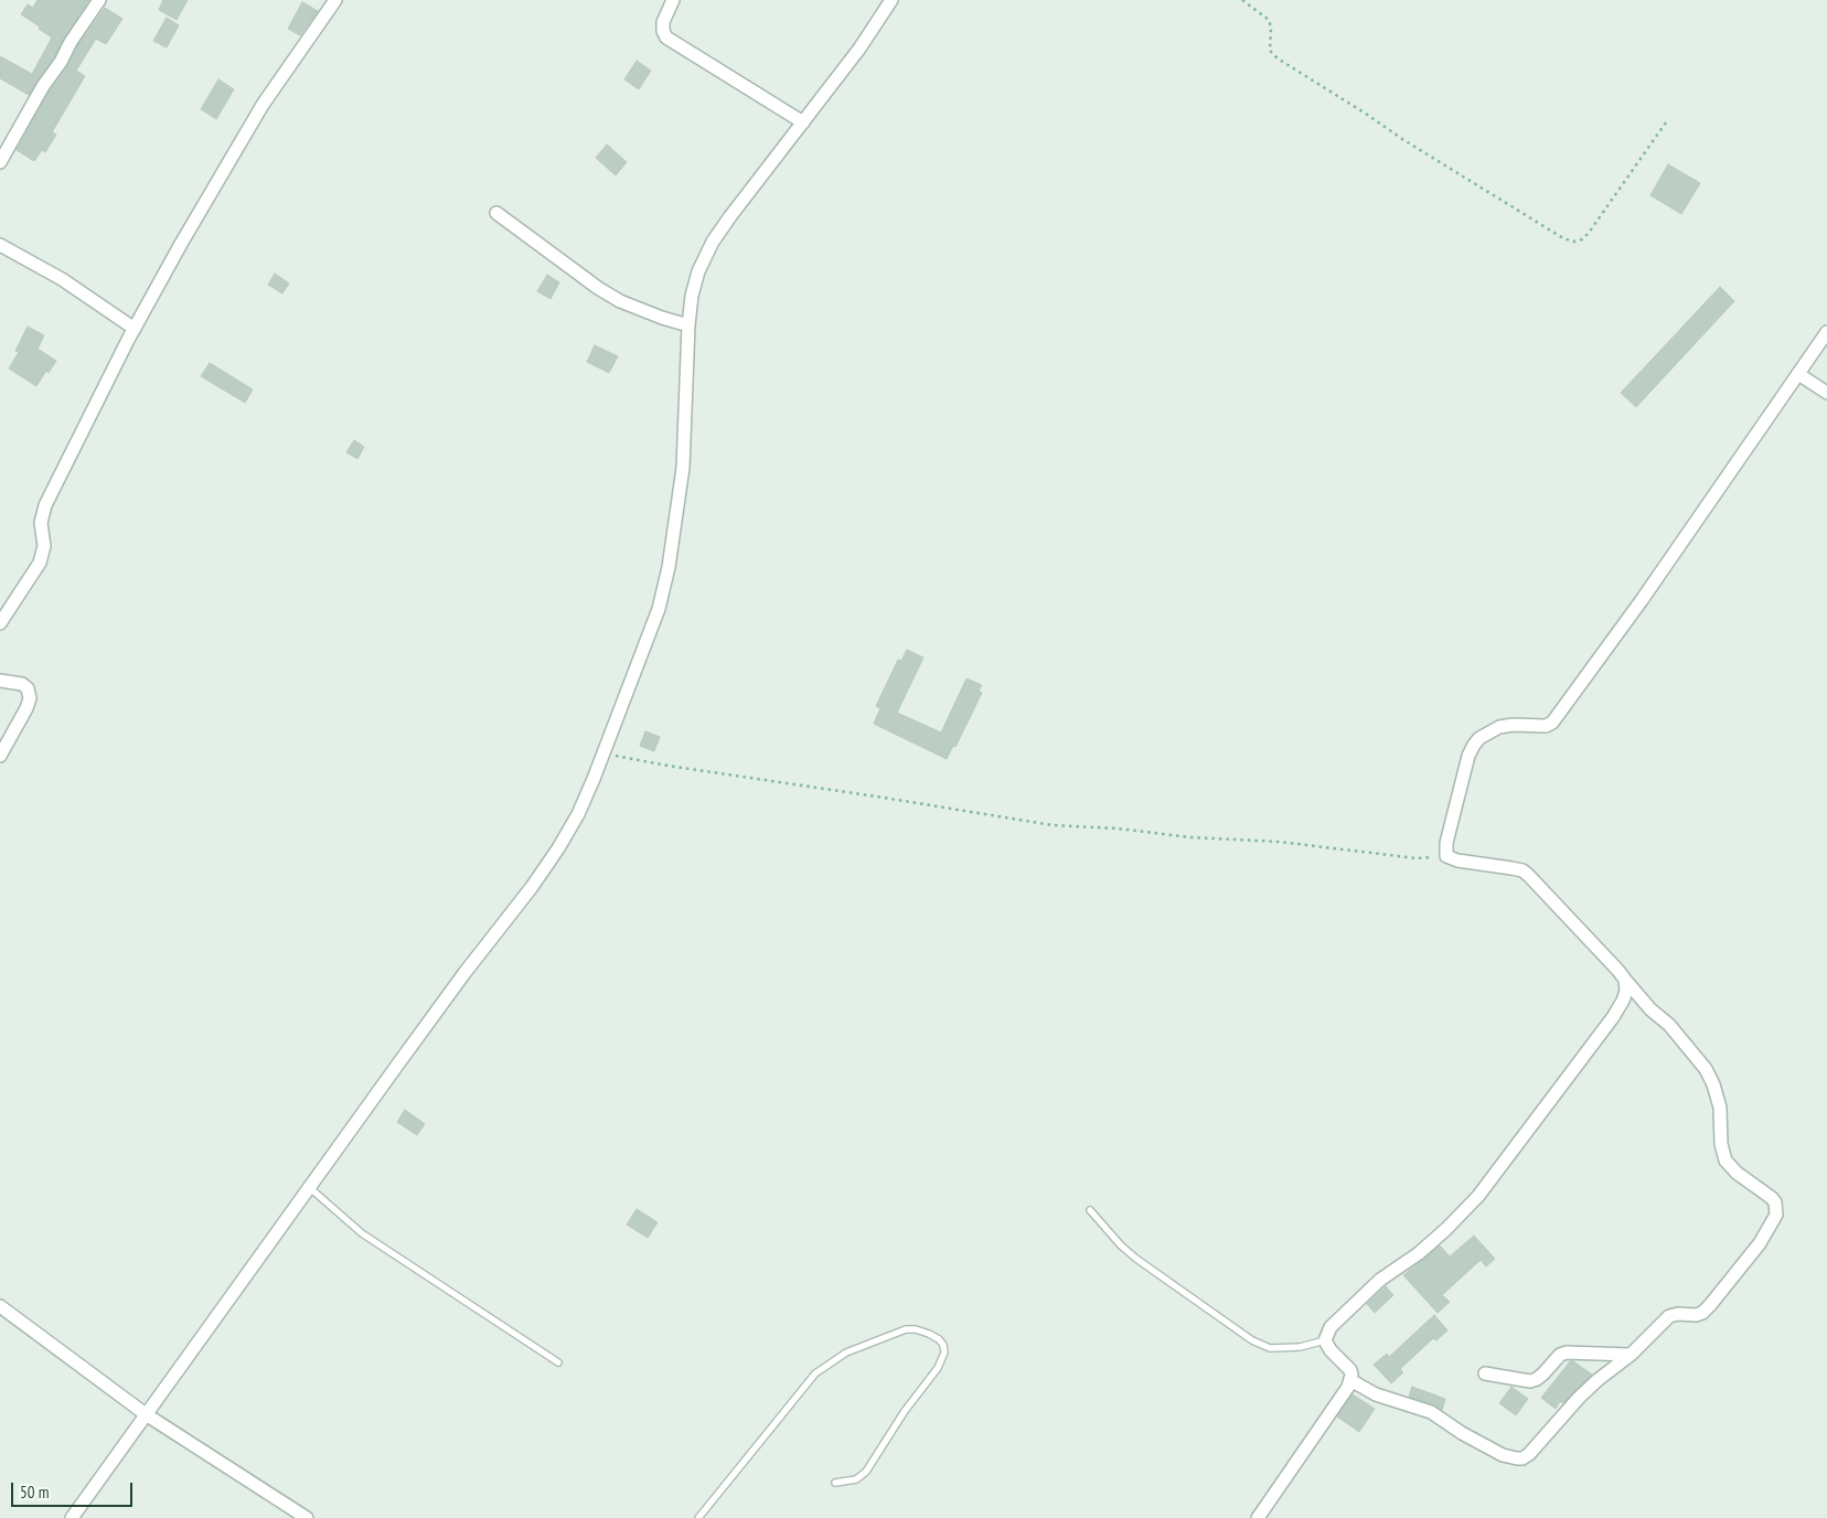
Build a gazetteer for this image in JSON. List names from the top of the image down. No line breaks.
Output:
{"scale_bar":"50 m"}
